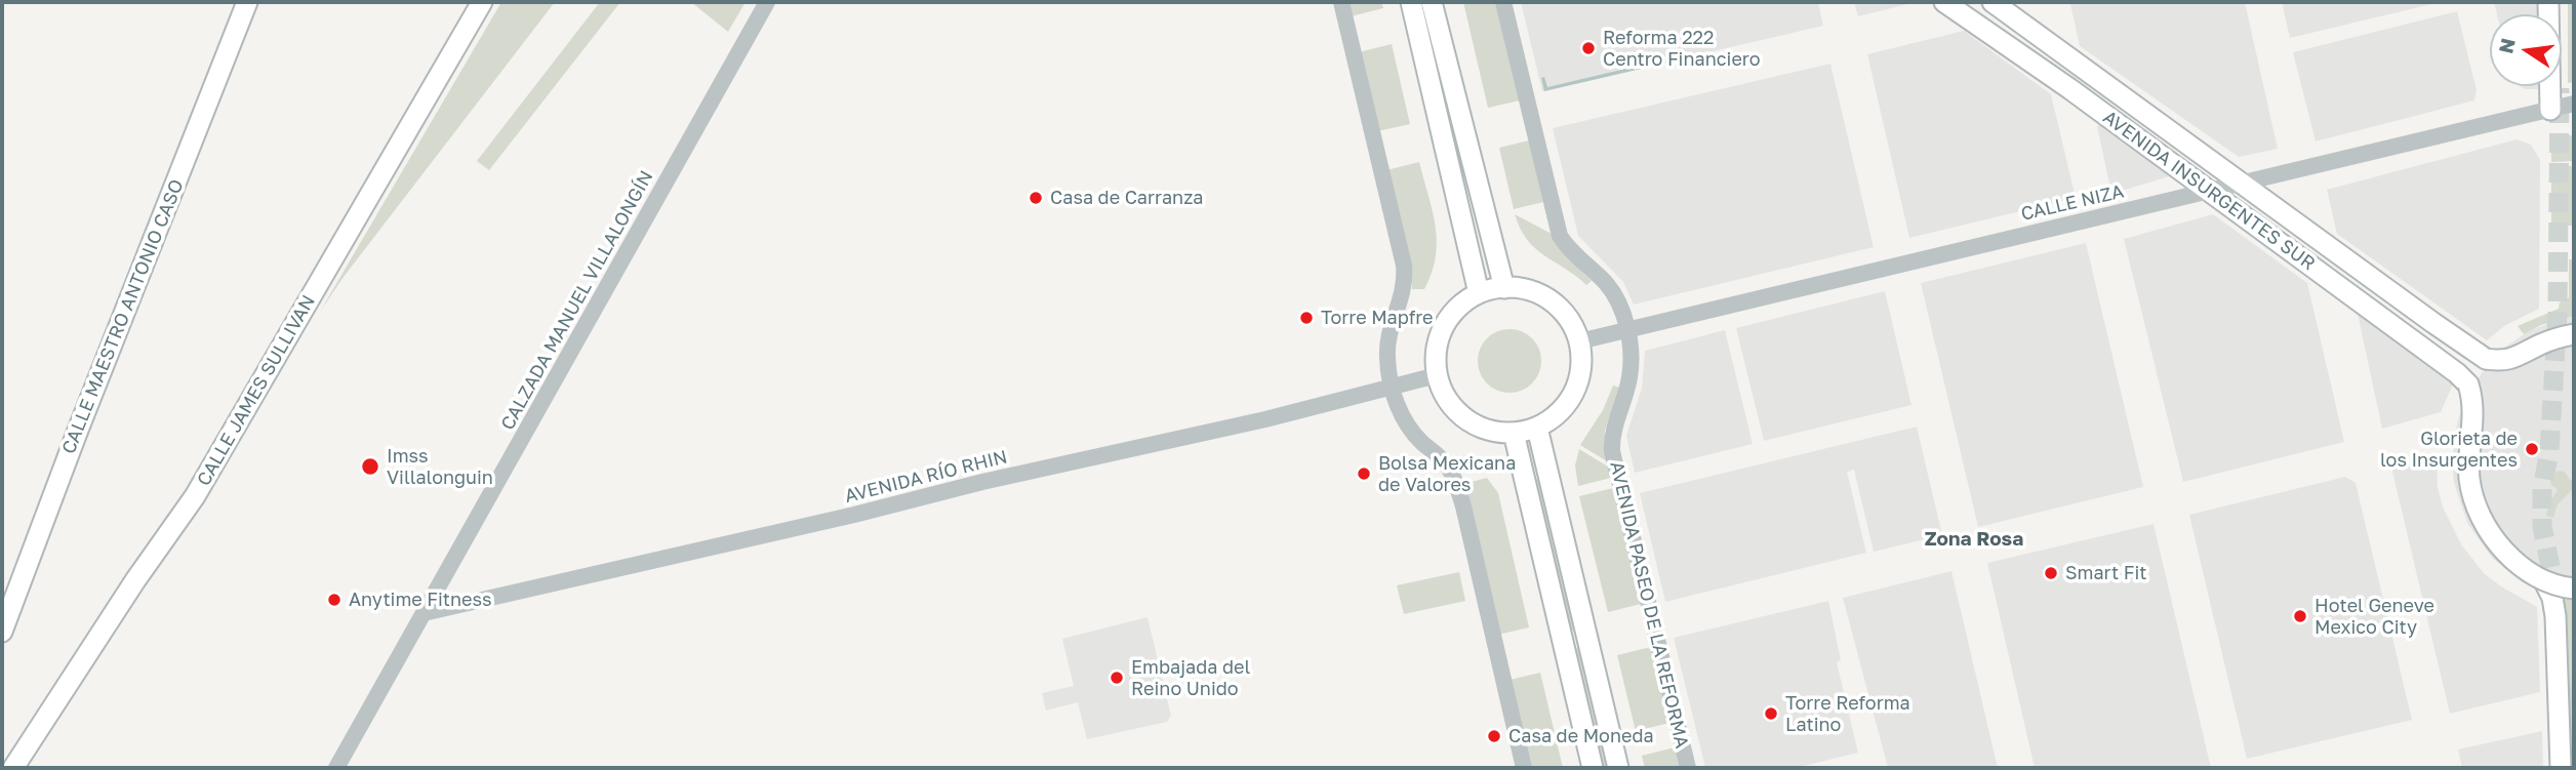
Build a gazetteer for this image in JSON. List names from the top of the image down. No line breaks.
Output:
{"streets":{"main road":["AVENIDA INSURGENTES SUR","CALLE MAESTRO ANTONIO CASO","CALLE JAMES SULLIVAN"],"street":["CALLE NIZA","CALZADA MANUEL VILLALONGÍN","AVENIDA RÍO RHIN","AVENIDA PASEO DE LA REFORMA"]},"crossings":[["AVENIDA INSURGENTES SUR","CALLE NIZA"],["CALLE NIZA","AVENIDA RÍO RHIN"],["CALLE NIZA","AVENIDA PASEO DE LA REFORMA"],["CALZADA MANUEL VILLALONGÍN","AVENIDA RÍO RHIN"]],"districts":["Zona Rosa"],"places":["Reforma 222 Centro Financiero","Casa de Carranza","Torre Mapfre","Glorieta de los Insurgentes","Imss Villalonguin","Bolsa Mexicana de Valores","Smart Fit","Anytime Fitness","Hotel Geneve Mexico City","Embajada del Reino Unido","Torre Reforma Latino","Casa de Moneda"],"north":"left"}
